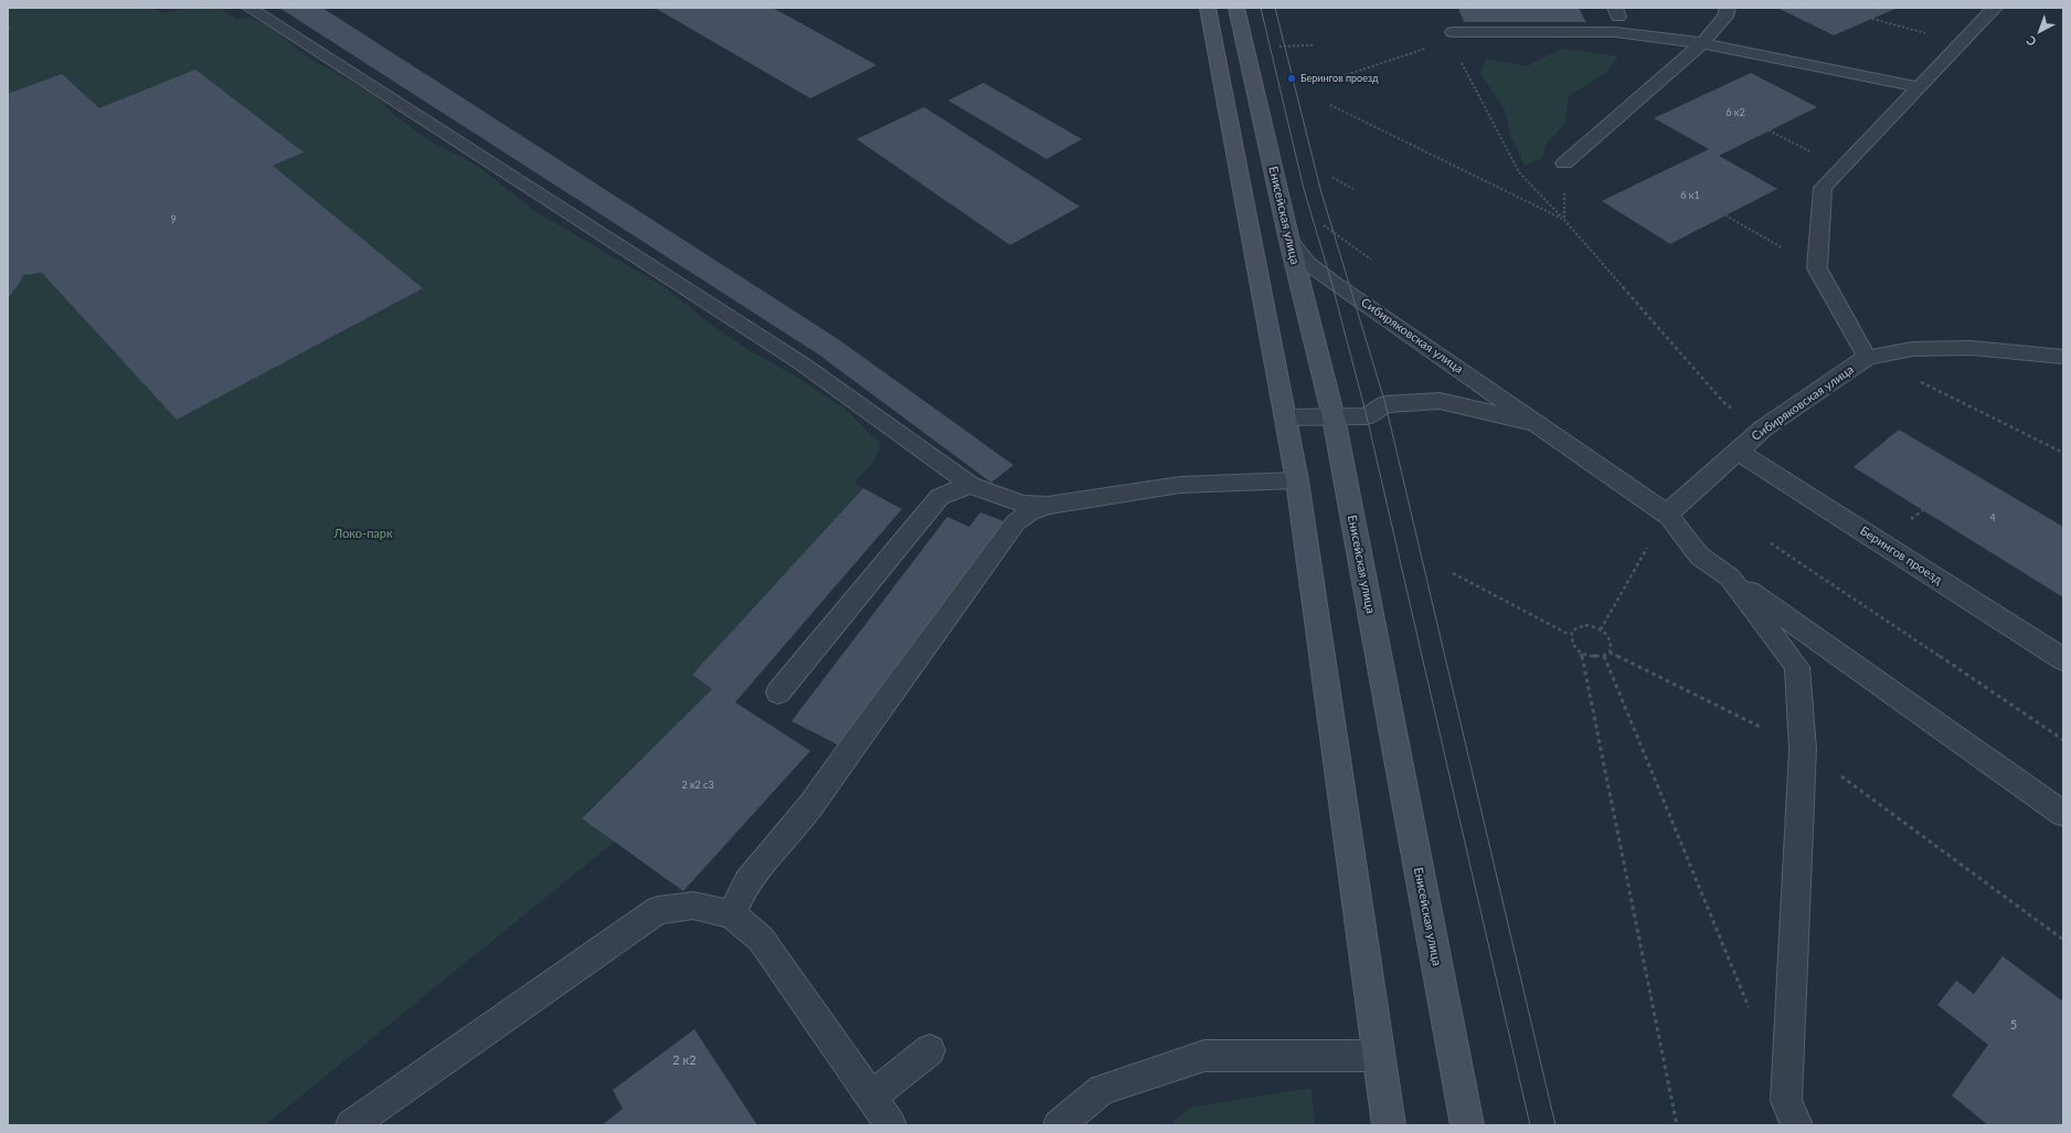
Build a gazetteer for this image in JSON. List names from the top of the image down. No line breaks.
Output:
{"streets":{"main road":["Енисейская улица"],"street":["Сибиряковская улица","Берингов проезд"]},"crossings":[["Енисейская улица","Сибиряковская улица"],["Сибиряковская улица","Берингов проезд"]],"parks":["Локо-парк"],"places":["Берингов проезд"],"house_numbers":["6 к2","6 к1","9","4","2 к2 с3","5","2 к2"],"north":"bottom left"}
